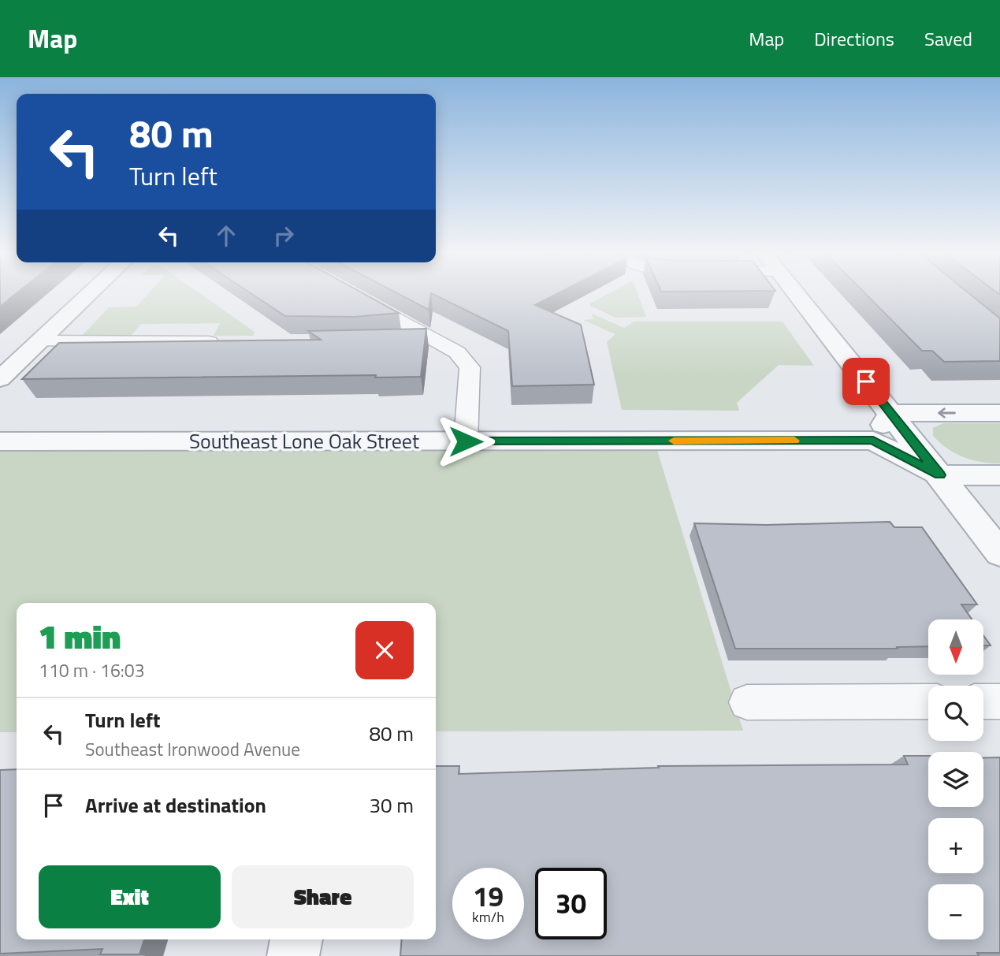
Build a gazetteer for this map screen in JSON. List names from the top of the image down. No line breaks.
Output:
{"streets":{"street":["Southeast Lone Oak Street"]},"north":"bottom","page":{"header":"Map","nav":["Map","Directions","Saved"],"turn":["80 m","Turn left"],"heading":["1 min","110 m · 16:03"],"map_buttons":["+","−"],"list":[{"name":"Turn left","note":"Southeast Ironwood Avenue","value":"80 m"},{"name":"Arrive at destination","value":"30 m"}],"buttons":["Exit","Share"],"speed":"19 km/h","limit":"30"}}
